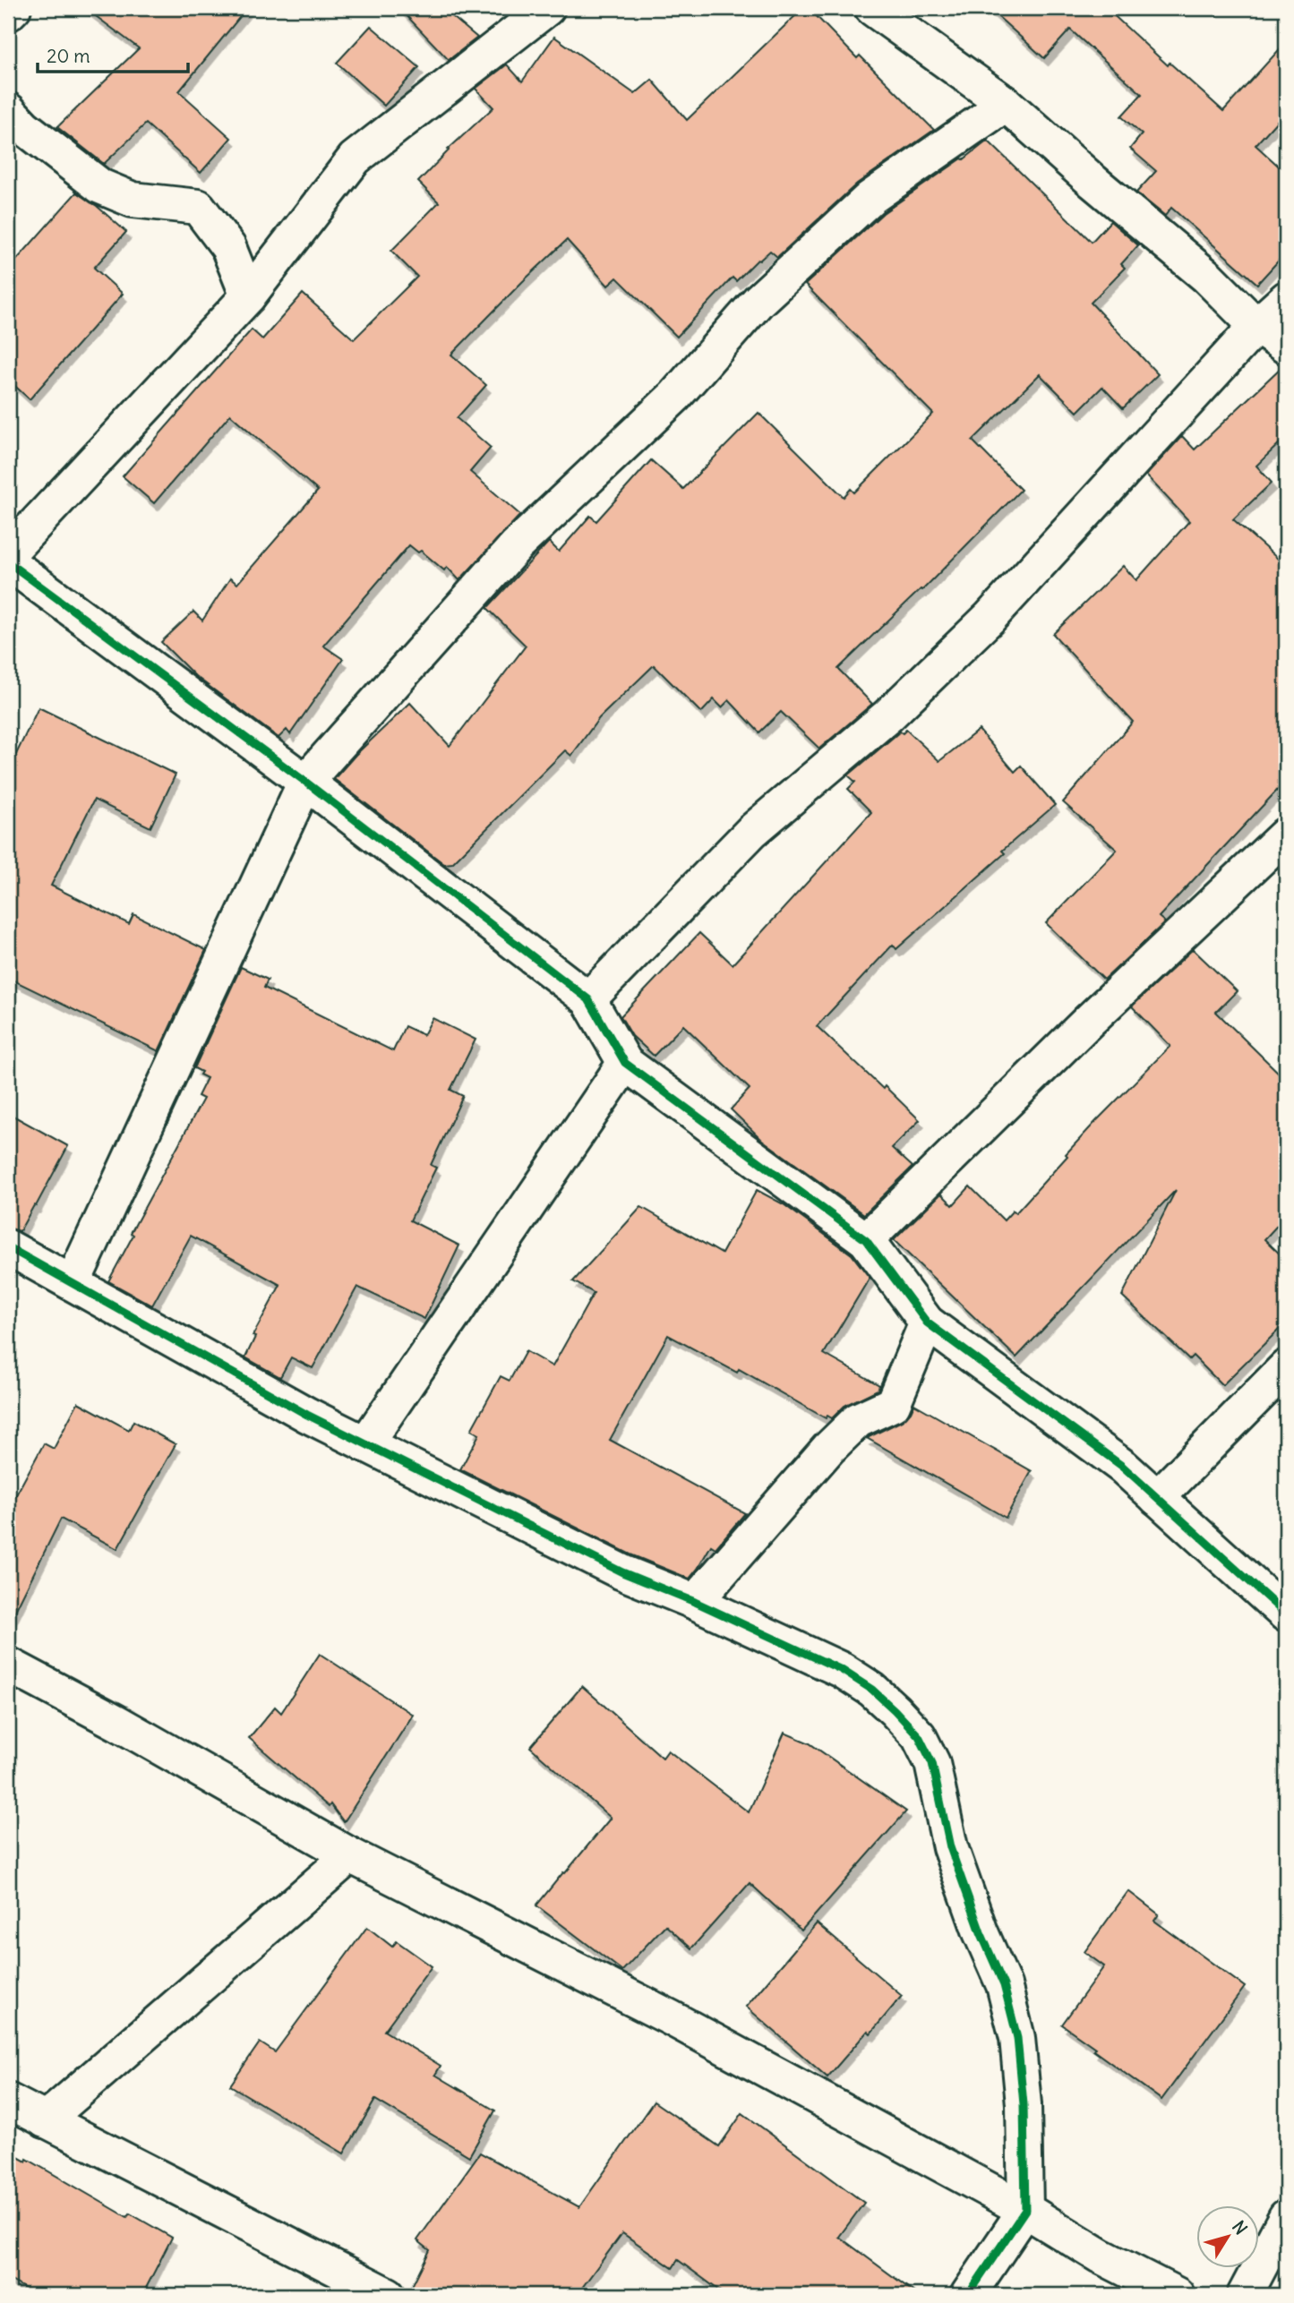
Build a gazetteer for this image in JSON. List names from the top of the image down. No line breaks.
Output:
{"scale_bar":"20 m","north":"top right"}
